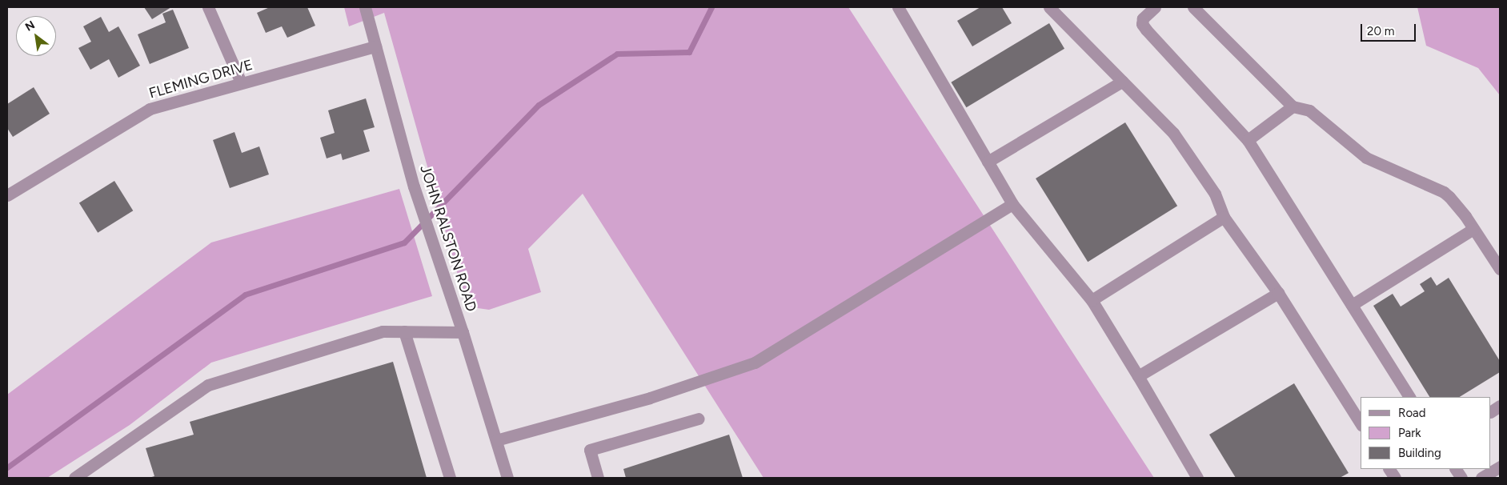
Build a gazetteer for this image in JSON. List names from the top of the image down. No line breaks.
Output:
{"streets":{"street":["FLEMING DRIVE","JOHN RALSTON ROAD"]},"crossings":[["FLEMING DRIVE","JOHN RALSTON ROAD"]],"legend":["Road","Park","Building"],"scale_bar":"20 m","north":"top left"}
